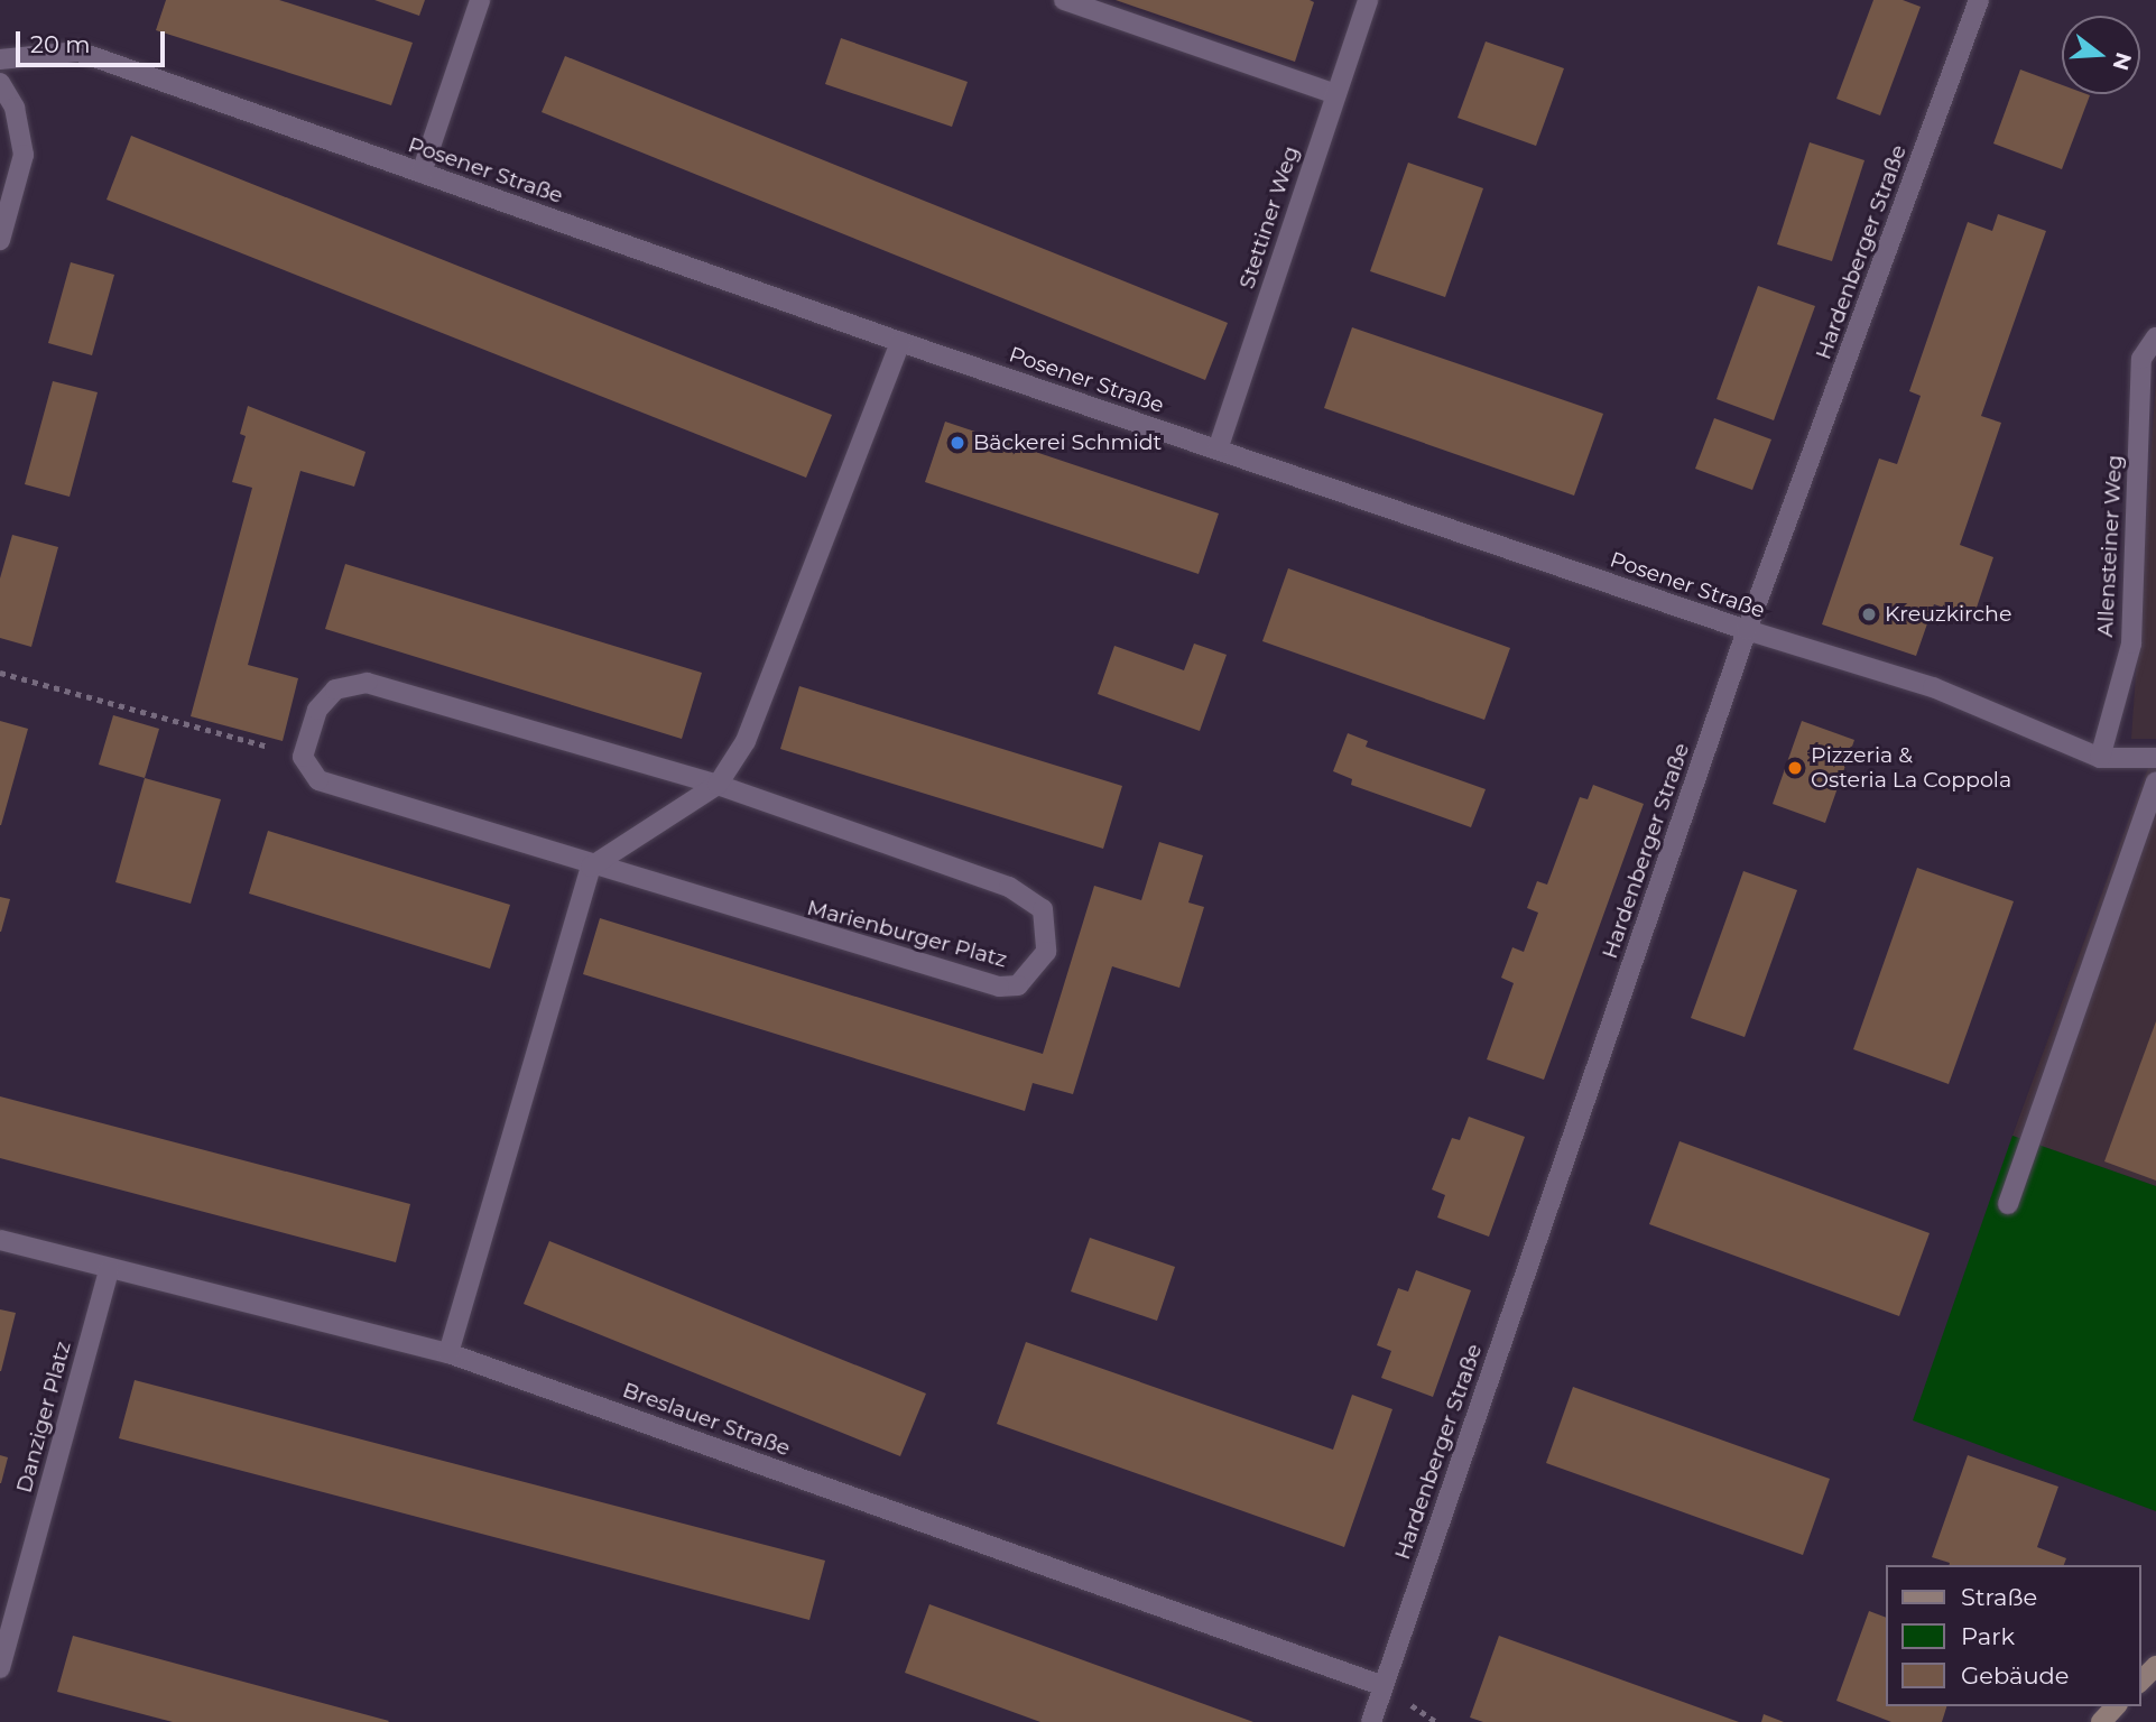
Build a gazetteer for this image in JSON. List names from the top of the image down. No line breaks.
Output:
{"streets":{"street":["Posener Straße","Stettiner Weg","Hardenberger Straße","Allensteiner Weg","Marienburger Platz","Danziger Platz","Breslauer Straße"]},"crossings":[["Posener Straße","Stettiner Weg"],["Posener Straße","Hardenberger Straße"],["Posener Straße","Allensteiner Weg"],["Hardenberger Straße","Breslauer Straße"],["Danziger Platz","Breslauer Straße"]],"places":["Bäckerei Schmidt","Kreuzkirche","Pizzeria & Osteria La Coppola"],"legend":["Straße","Park","Gebäude"],"scale_bar":"20 m","north":"right"}
